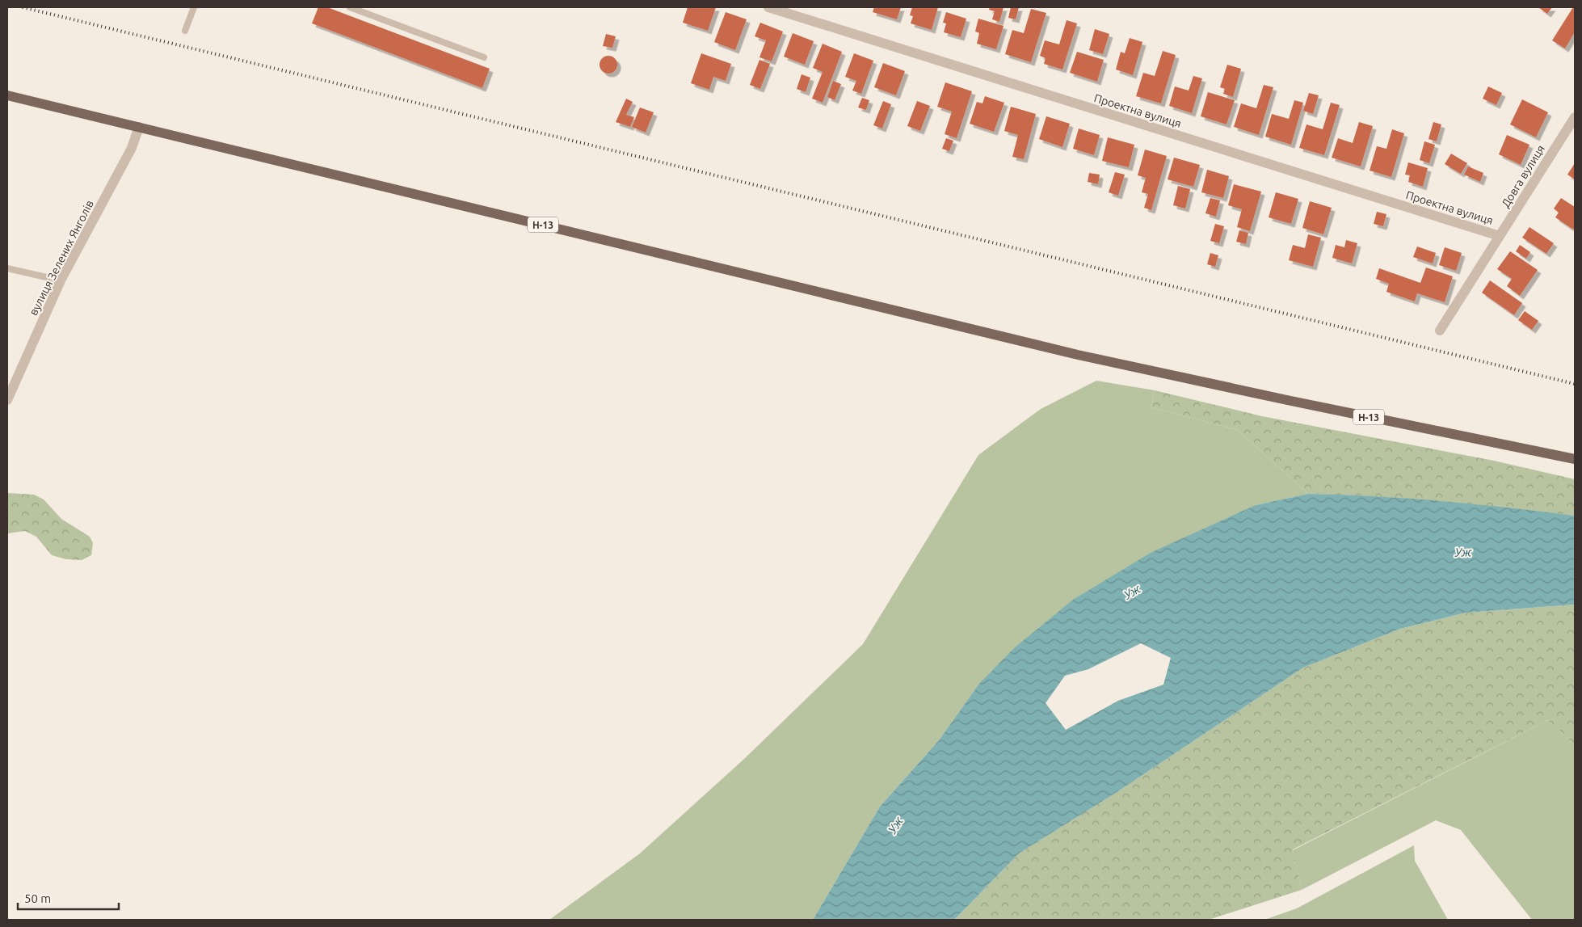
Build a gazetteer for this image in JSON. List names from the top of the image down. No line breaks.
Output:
{"streets":{"main road":["Н-13"],"street":["Проектна вулиця","Довга вулиця","вулиця Зелених Янголів"]},"crossings":[["Проектна вулиця","Довга вулиця"],["Н-13","вулиця Зелених Янголів"]],"water":["Уж"],"scale_bar":"50 m"}
